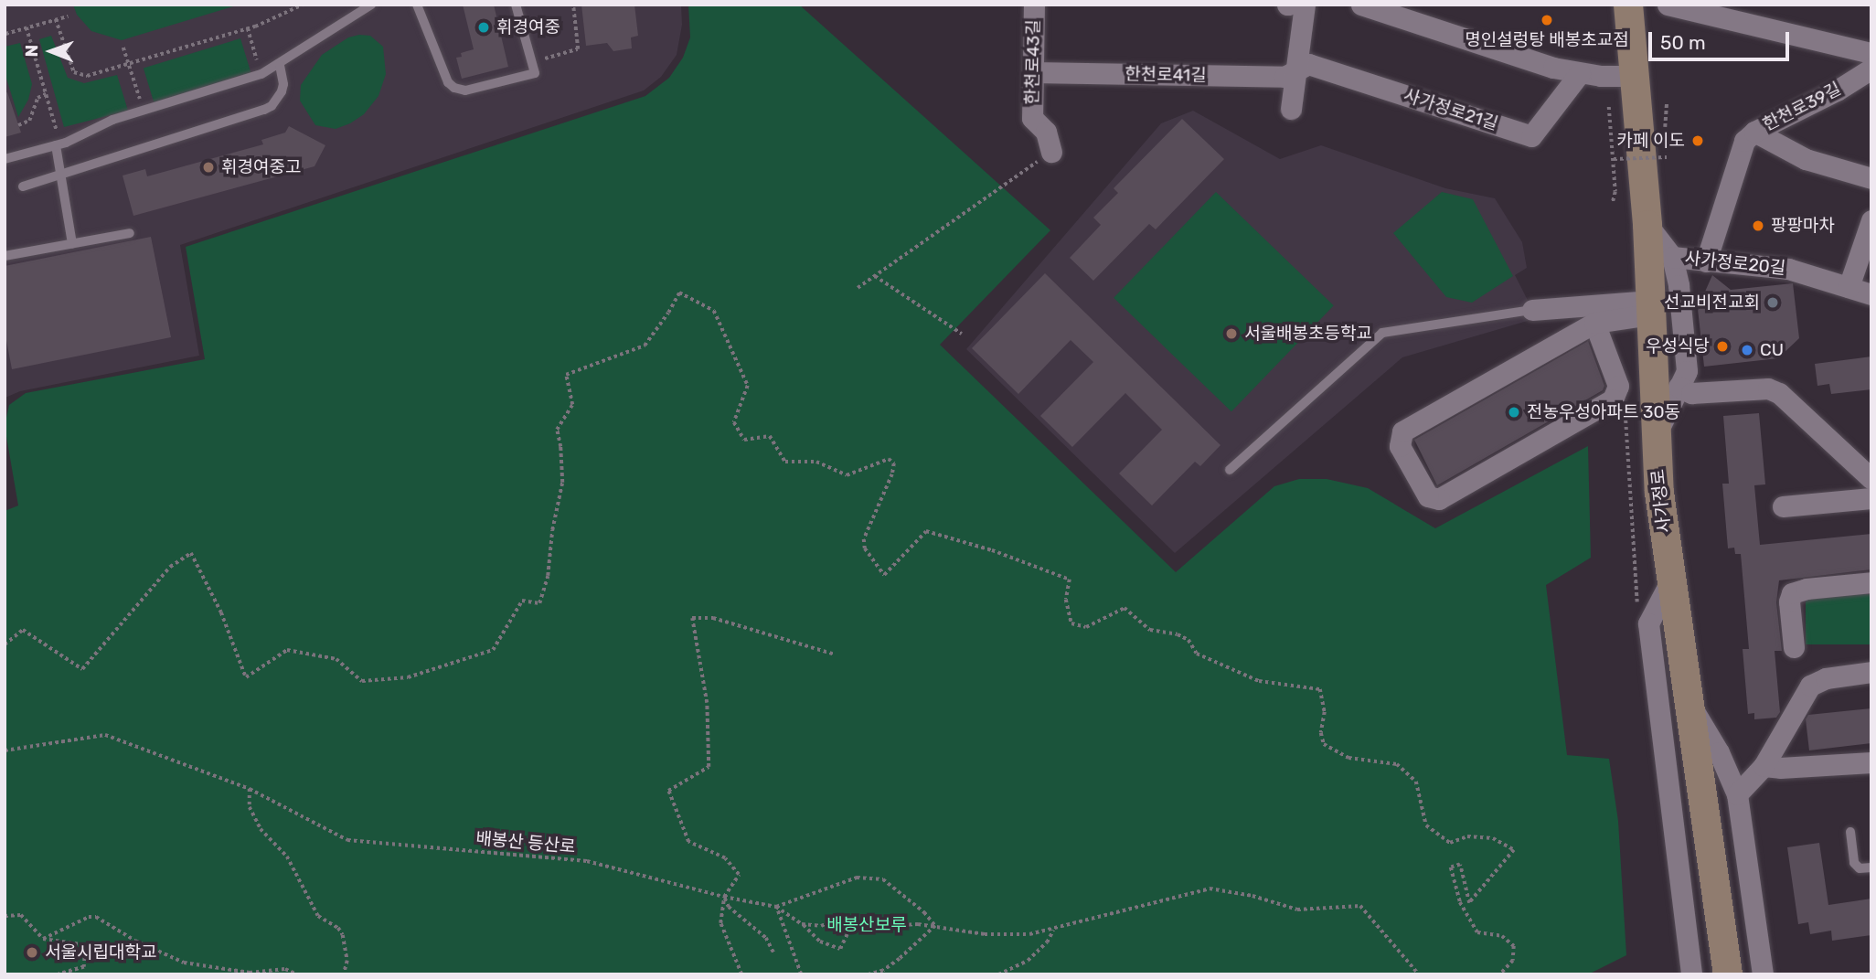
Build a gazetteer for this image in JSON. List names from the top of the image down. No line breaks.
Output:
{"streets":{"main road":["사가정로"],"street":["한천로43길","한천로41길","한천로39길","사가정로21길","사가정로20길"],"path":["배봉산 등산로"]},"crossings":[["한천로43길","한천로41길"],["한천로41길","사가정로21길"],["한천로39길","사가정로20길"]],"parks":["배봉산보루"],"places":["명인설렁탕 배봉초교점","휘경여중","카페 이도","휘경여중고","팡팡마차","선교비전교회","서울배봉초등학교","우성식당","CU","전농우성아파트 30동","서울시립대학교"],"scale_bar":"50 m","north":"left"}
